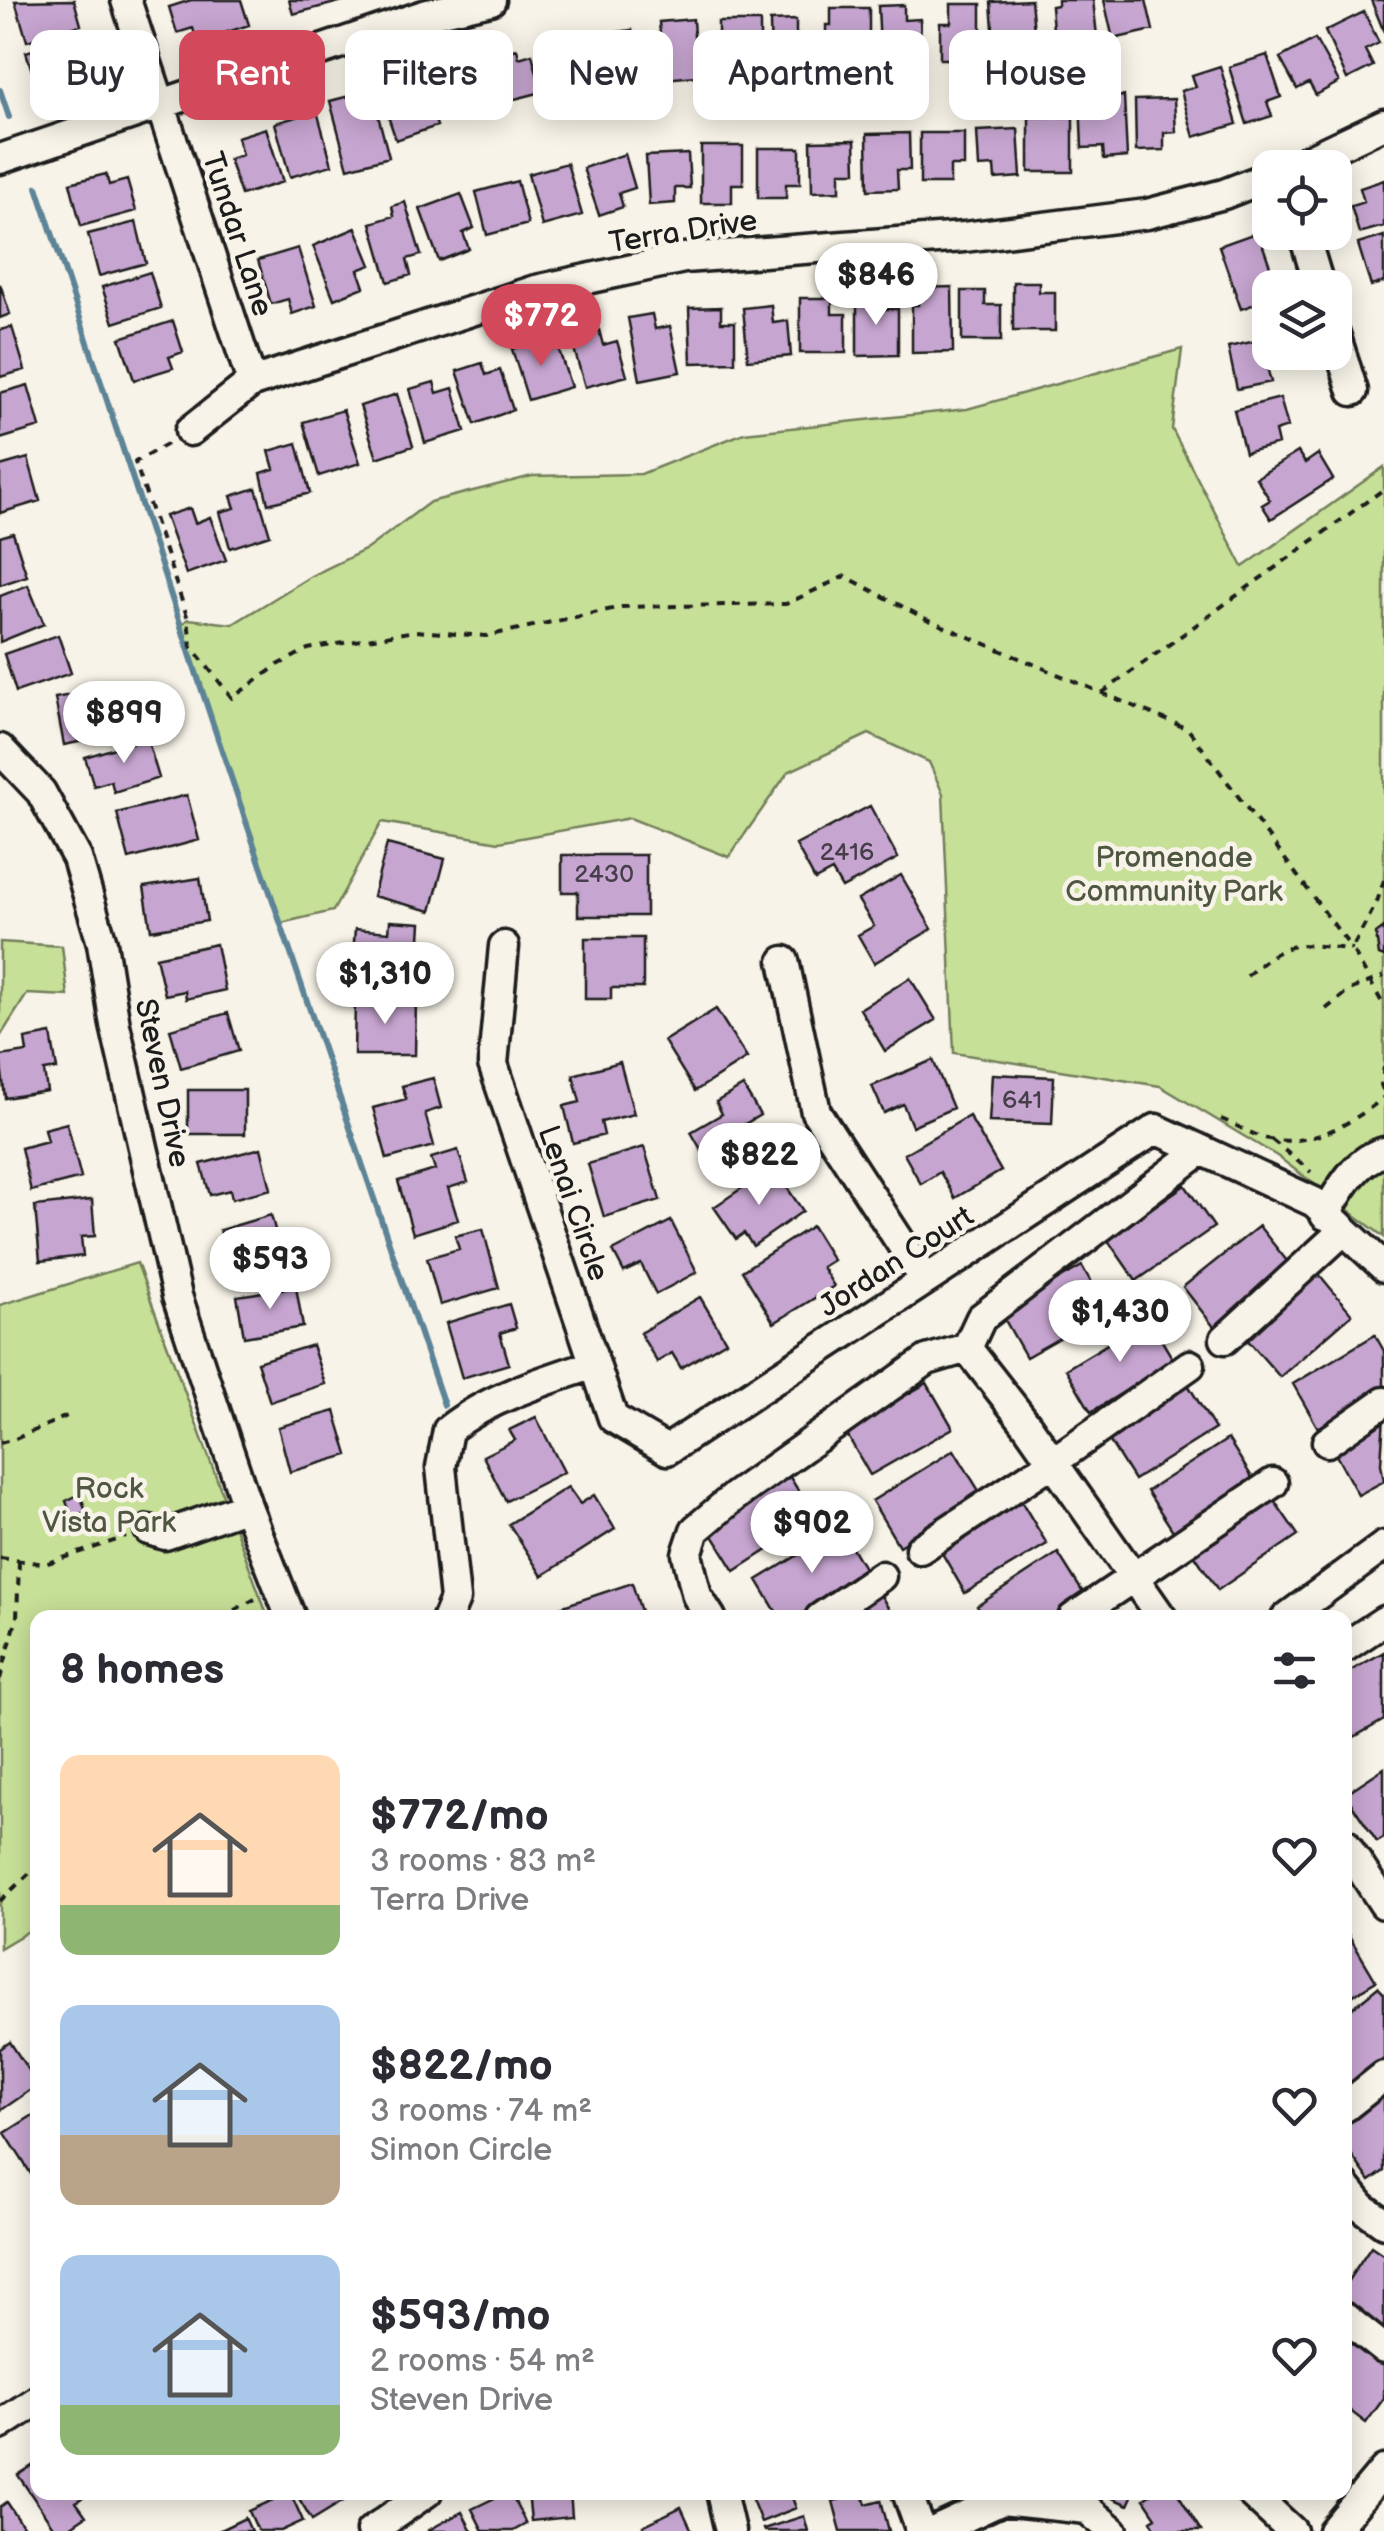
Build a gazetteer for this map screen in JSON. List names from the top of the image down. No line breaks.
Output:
{"streets":{"street":["Terra Drive","Tundar Lane","Steven Drive","Lenai Circle","Jordan Court"]},"crossings":[["Terra Drive","Tundar Lane"],["Lenai Circle","Jordan Court"]],"parks":["Promenade Community Park","Rock Vista Park"],"house_numbers":["2416","2430","641"],"page":{"chip":["Buy","Rent","Filters","New","Apartment","House"],"price":["$846","$772","$899","$1,310","$822","$593","$1,430","$902"],"heading":"8 homes","list":[{"name":"$772/mo","note":"3 rooms · 83 m² · Terra Drive"},{"name":"$822/mo","note":"3 rooms · 74 m² · Simon Circle"},{"name":"$593/mo","note":"2 rooms · 54 m² · Steven Drive"}]}}
